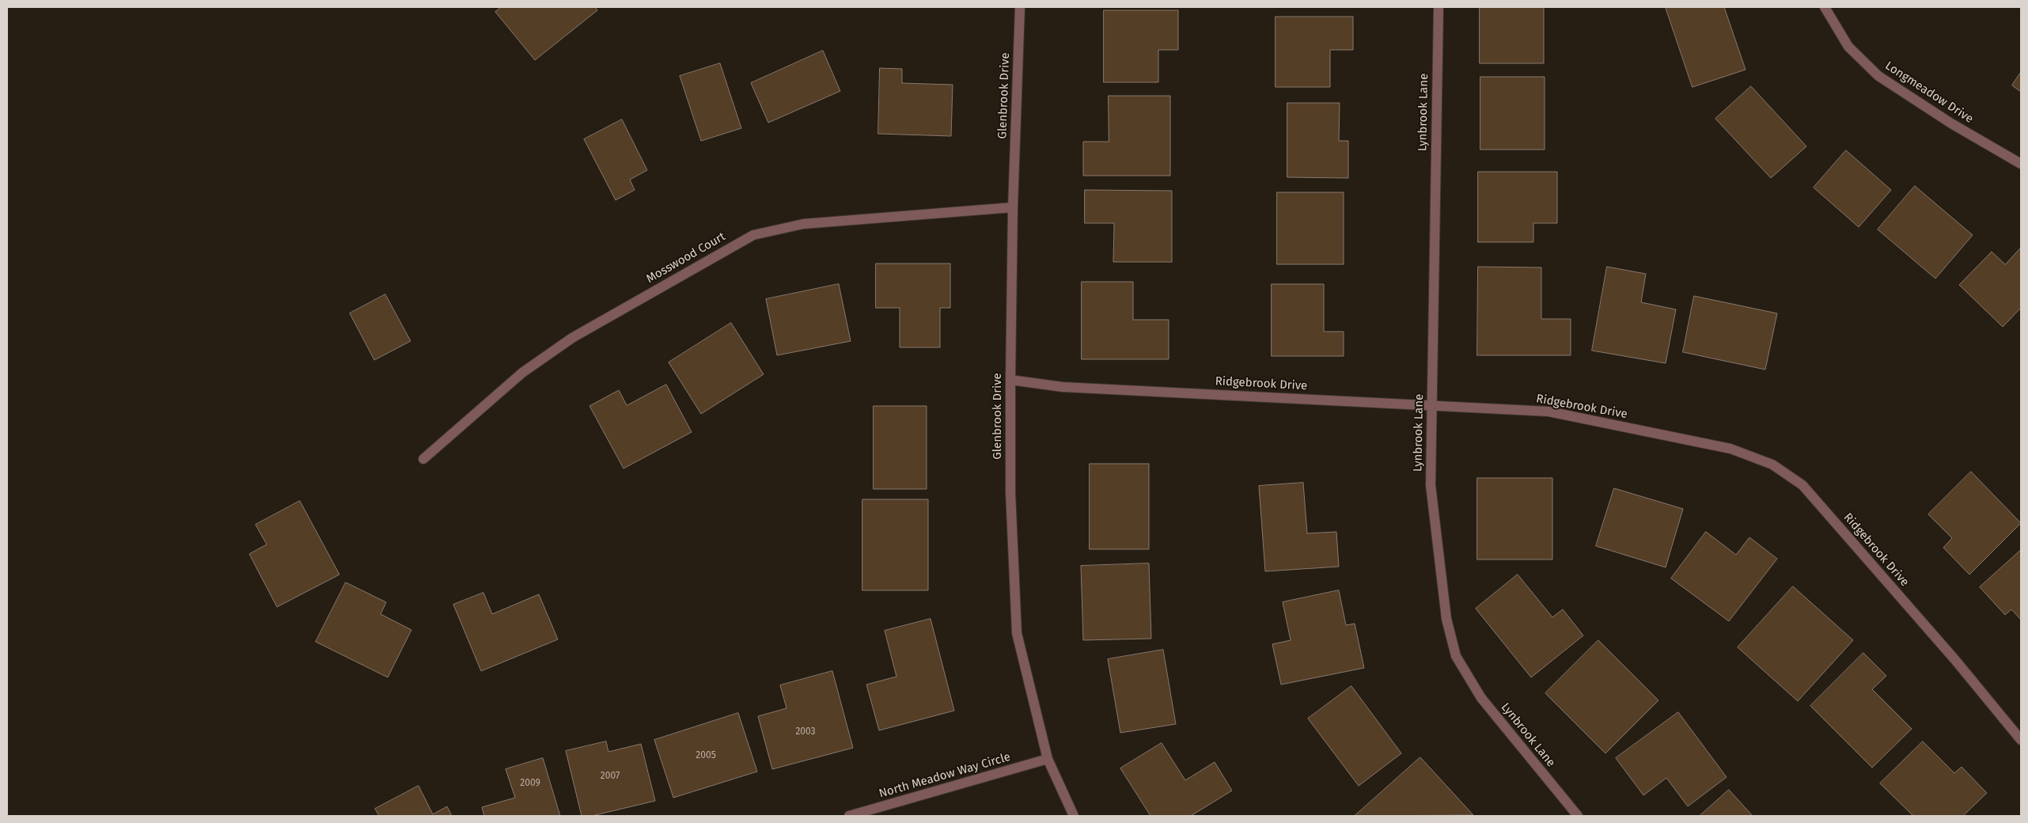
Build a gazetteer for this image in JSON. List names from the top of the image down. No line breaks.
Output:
{"streets":{"street":["Longmeadow Drive","Glenbrook Drive","Lynbrook Lane","Mosswood Court","Ridgebrook Drive","North Meadow Way Circle"]},"crossings":[["Glenbrook Drive","Mosswood Court"],["Glenbrook Drive","Ridgebrook Drive"],["Glenbrook Drive","North Meadow Way Circle"],["Lynbrook Lane","Ridgebrook Drive"]],"house_numbers":["2003","2005","2007","2009"]}
